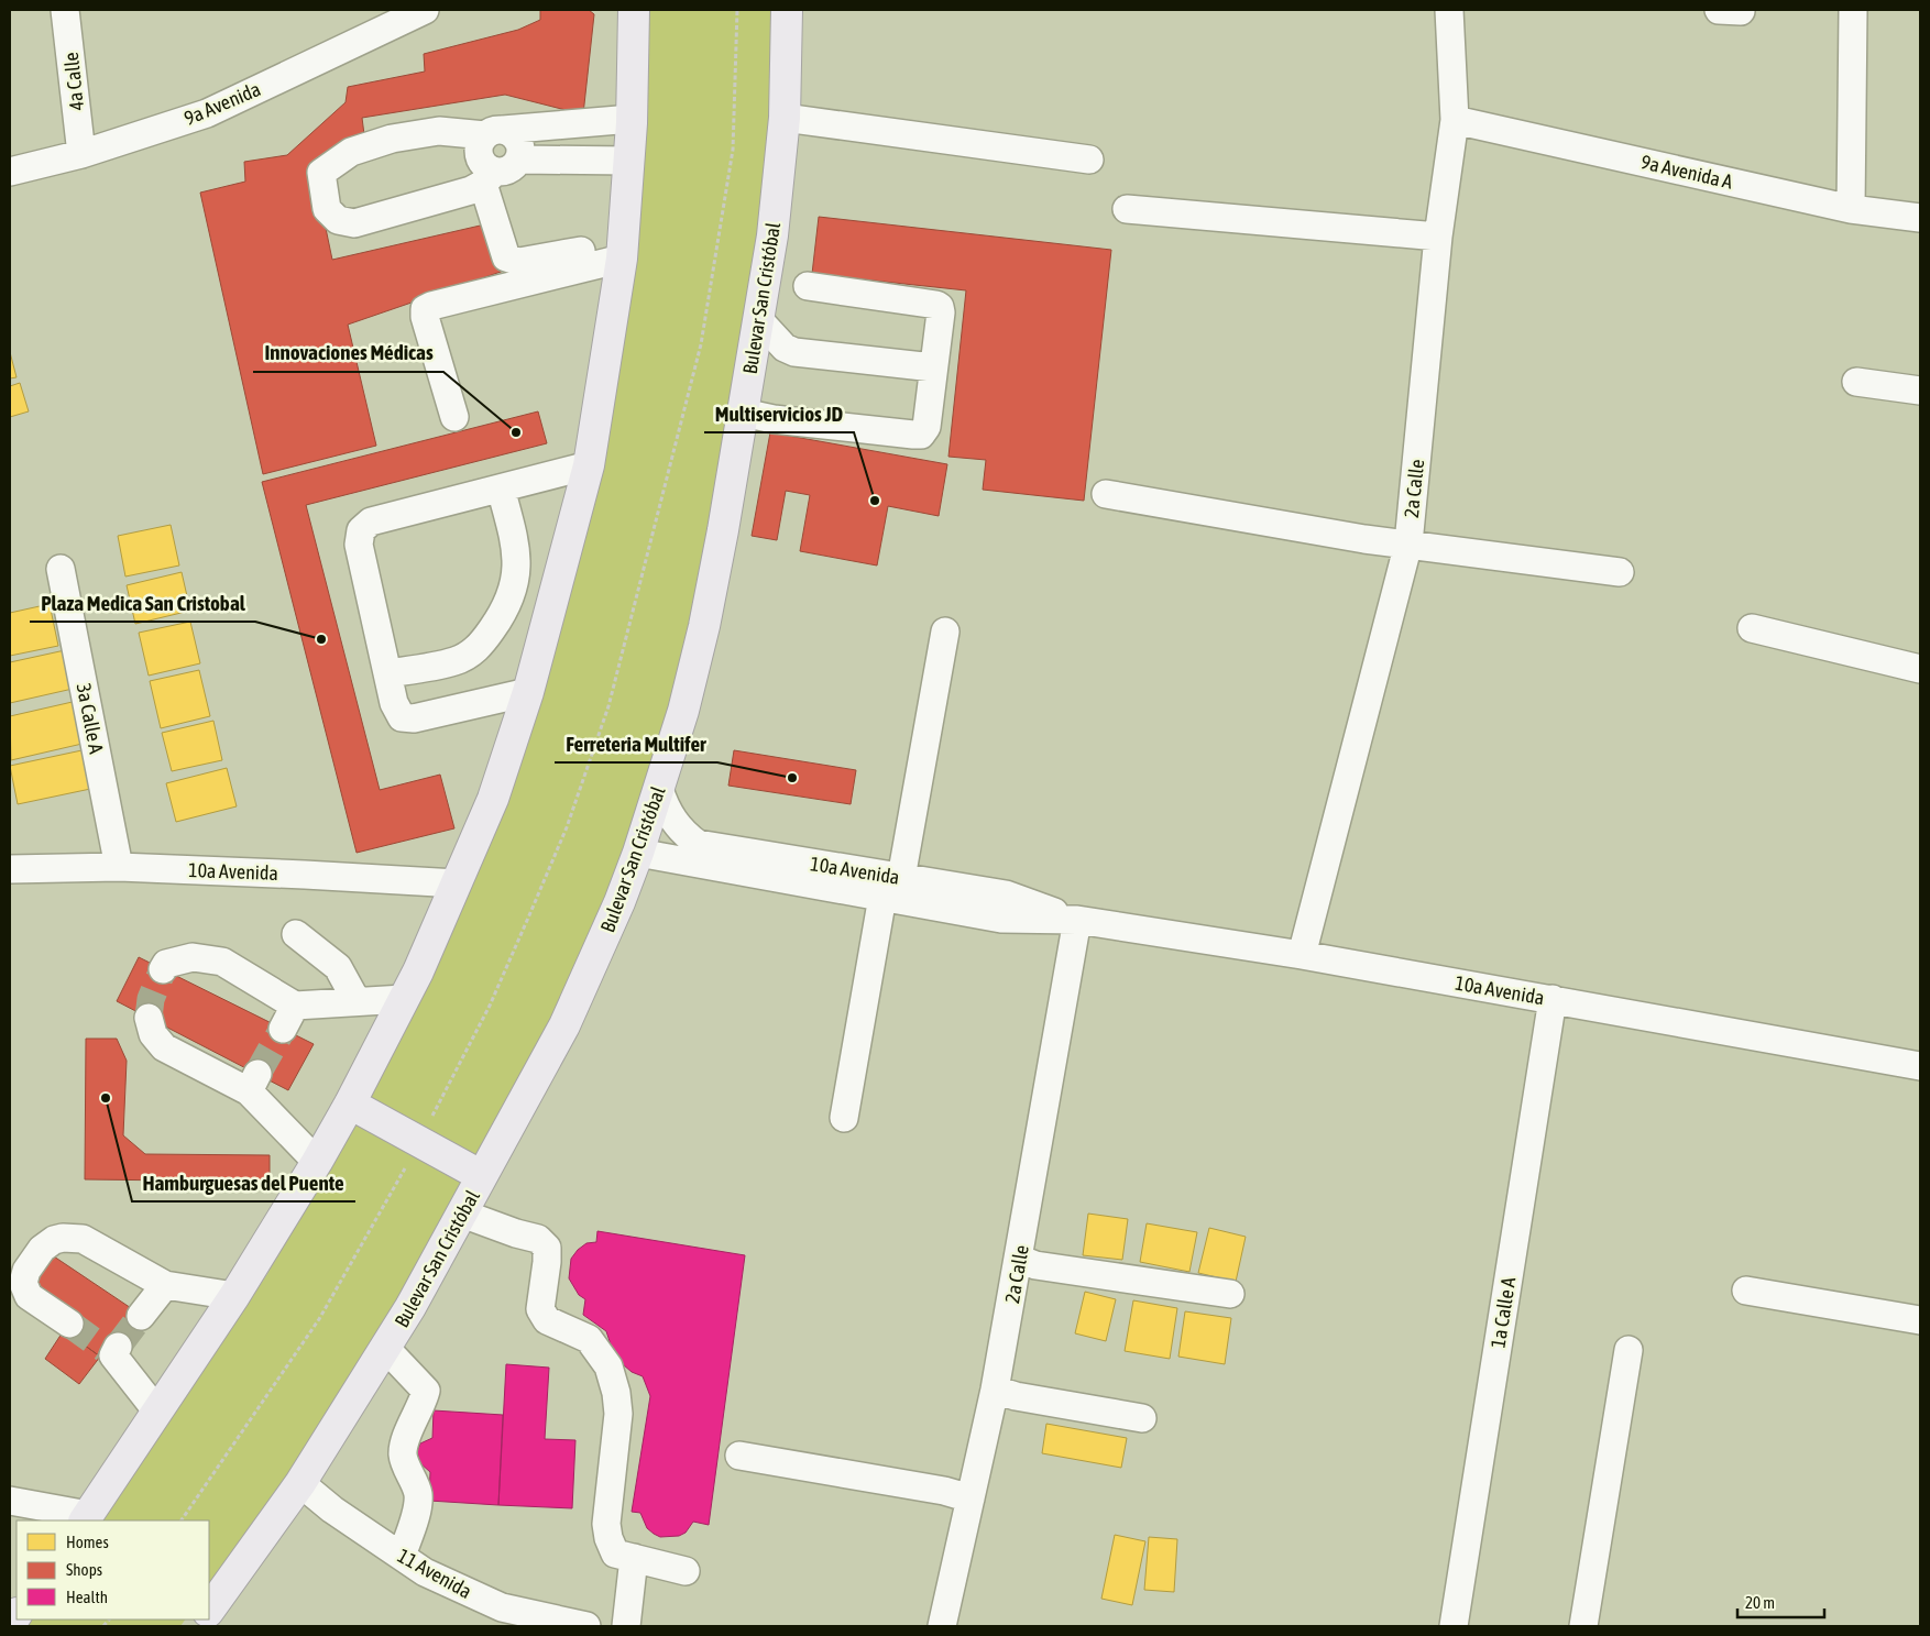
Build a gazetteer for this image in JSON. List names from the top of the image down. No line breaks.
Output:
{"streets":{"main road":["Bulevar San Cristóbal"],"street":["4a Calle","9a Avenida","9a Avenida A","2a Calle","3a Calle A","10a Avenida","1a Calle A","11 Avenida"]},"crossings":[["4a Calle","9a Avenida"],["9a Avenida A","2a Calle"],["Bulevar San Cristóbal","10a Avenida"],["Bulevar San Cristóbal","11 Avenida"],["2a Calle","10a Avenida"],["3a Calle A","10a Avenida"],["10a Avenida","1a Calle A"]],"places":["Innovaciones Médicas","Multiservicios JD","Plaza Medica San Cristobal","Ferreteria Multifer","Hamburguesas del Puente"],"legend":["Homes","Shops","Health"],"scale_bar":"20 m"}
